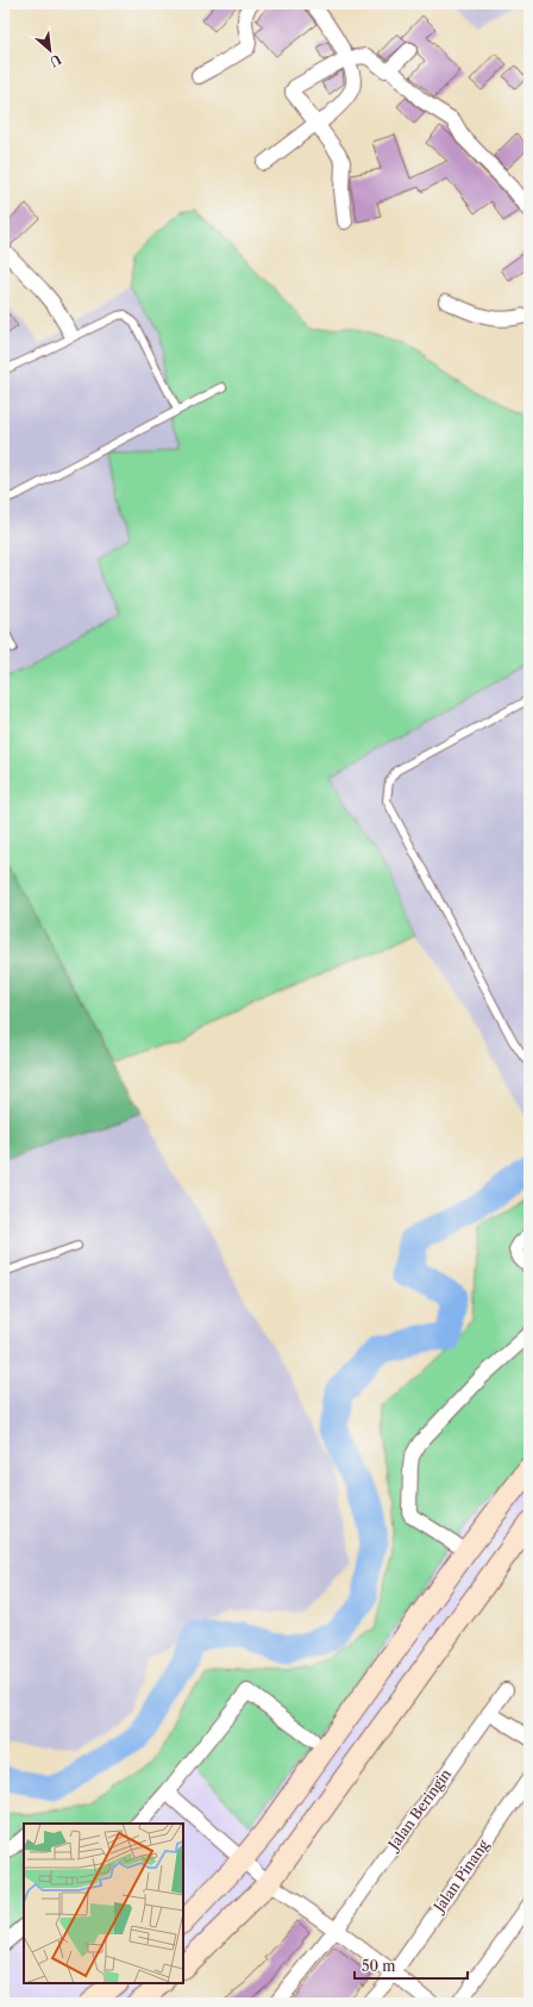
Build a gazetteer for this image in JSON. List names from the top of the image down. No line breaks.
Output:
{"streets":{"street":["Jalan Beringin","Jalan Pinang"]},"scale_bar":"50 m","north":"bottom right"}
